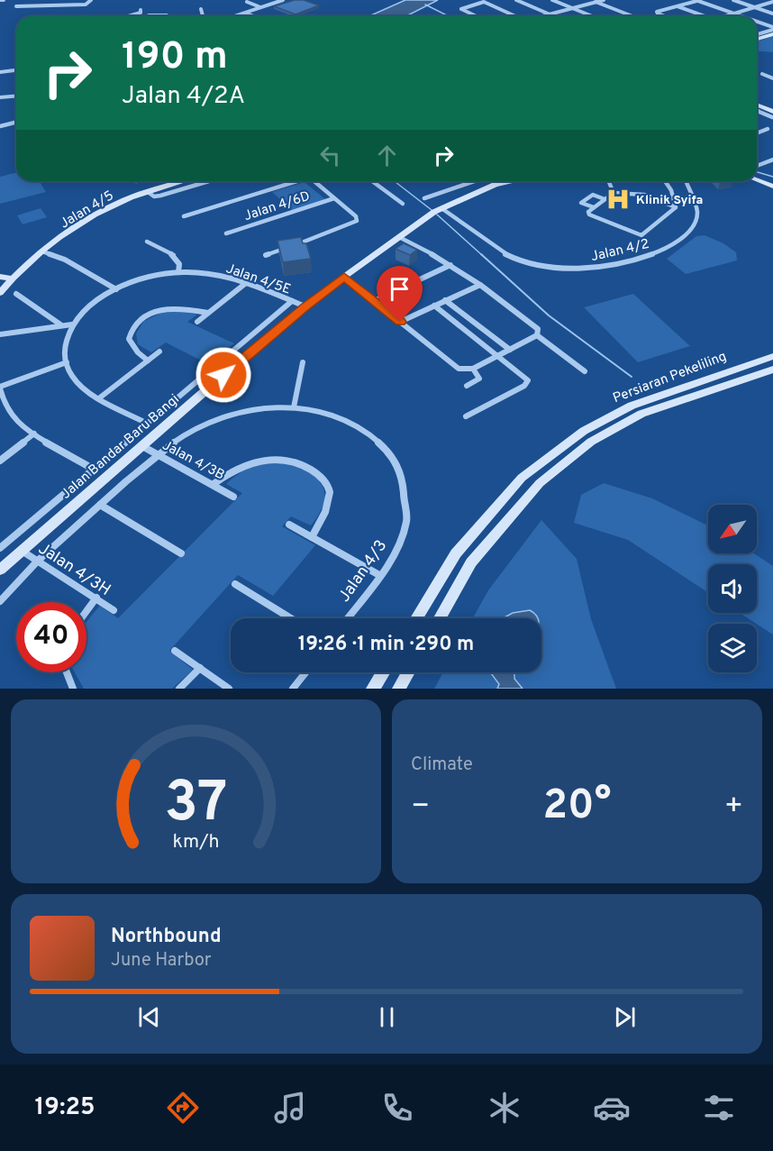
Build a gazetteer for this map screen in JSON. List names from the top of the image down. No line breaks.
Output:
{"streets":{"street":["Jalan 4/6D","Jalan 4/5","Jalan 4/2","Jalan 4/5E","Persiaran Pekeliling","Jalan Bandar Baru Bangi","Jalan 4/3B","Jalan 4/3H","Jalan 4/3"]},"crossings":[["Jalan 4/2","Jalan Bandar Baru Bangi"],["Jalan 4/5E","Jalan Bandar Baru Bangi"],["Jalan Bandar Baru Bangi","Jalan 4/3B"],["Jalan Bandar Baru Bangi","Jalan 4/3H"],["Jalan 4/3B","Jalan 4/3"],["Jalan 4/3H","Jalan 4/3"]],"places":{"hospital":["Klinik Syifa"]},"north":"bottom left","page":{"turn":["190 m","Jalan 4/2A"],"limit":"40","trip":"19:26 · 1 min · 290 m","tile":"Climate","heat":["−","20°","+"],"song":["Northbound","June Harbor"],"tabs":"19:25","gauge":["37","km/h"]}}
